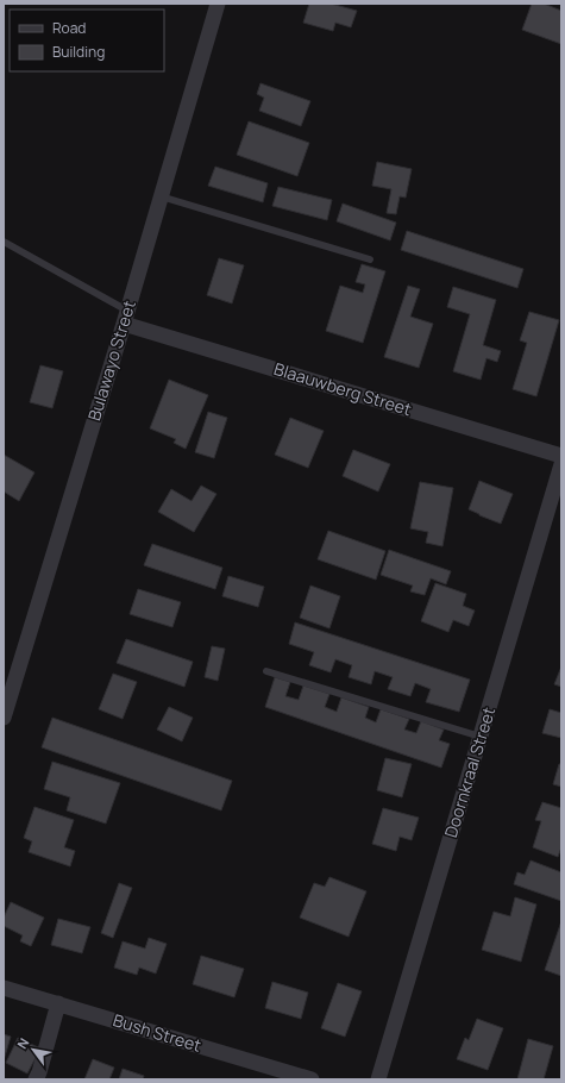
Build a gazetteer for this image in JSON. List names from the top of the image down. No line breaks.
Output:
{"streets":{"street":["Bulawayo Street","Blaauwberg Street","Doornkraal Street","Bush Street"]},"crossings":[["Bulawayo Street","Blaauwberg Street"]],"legend":["Road","Building"],"north":"top left"}
